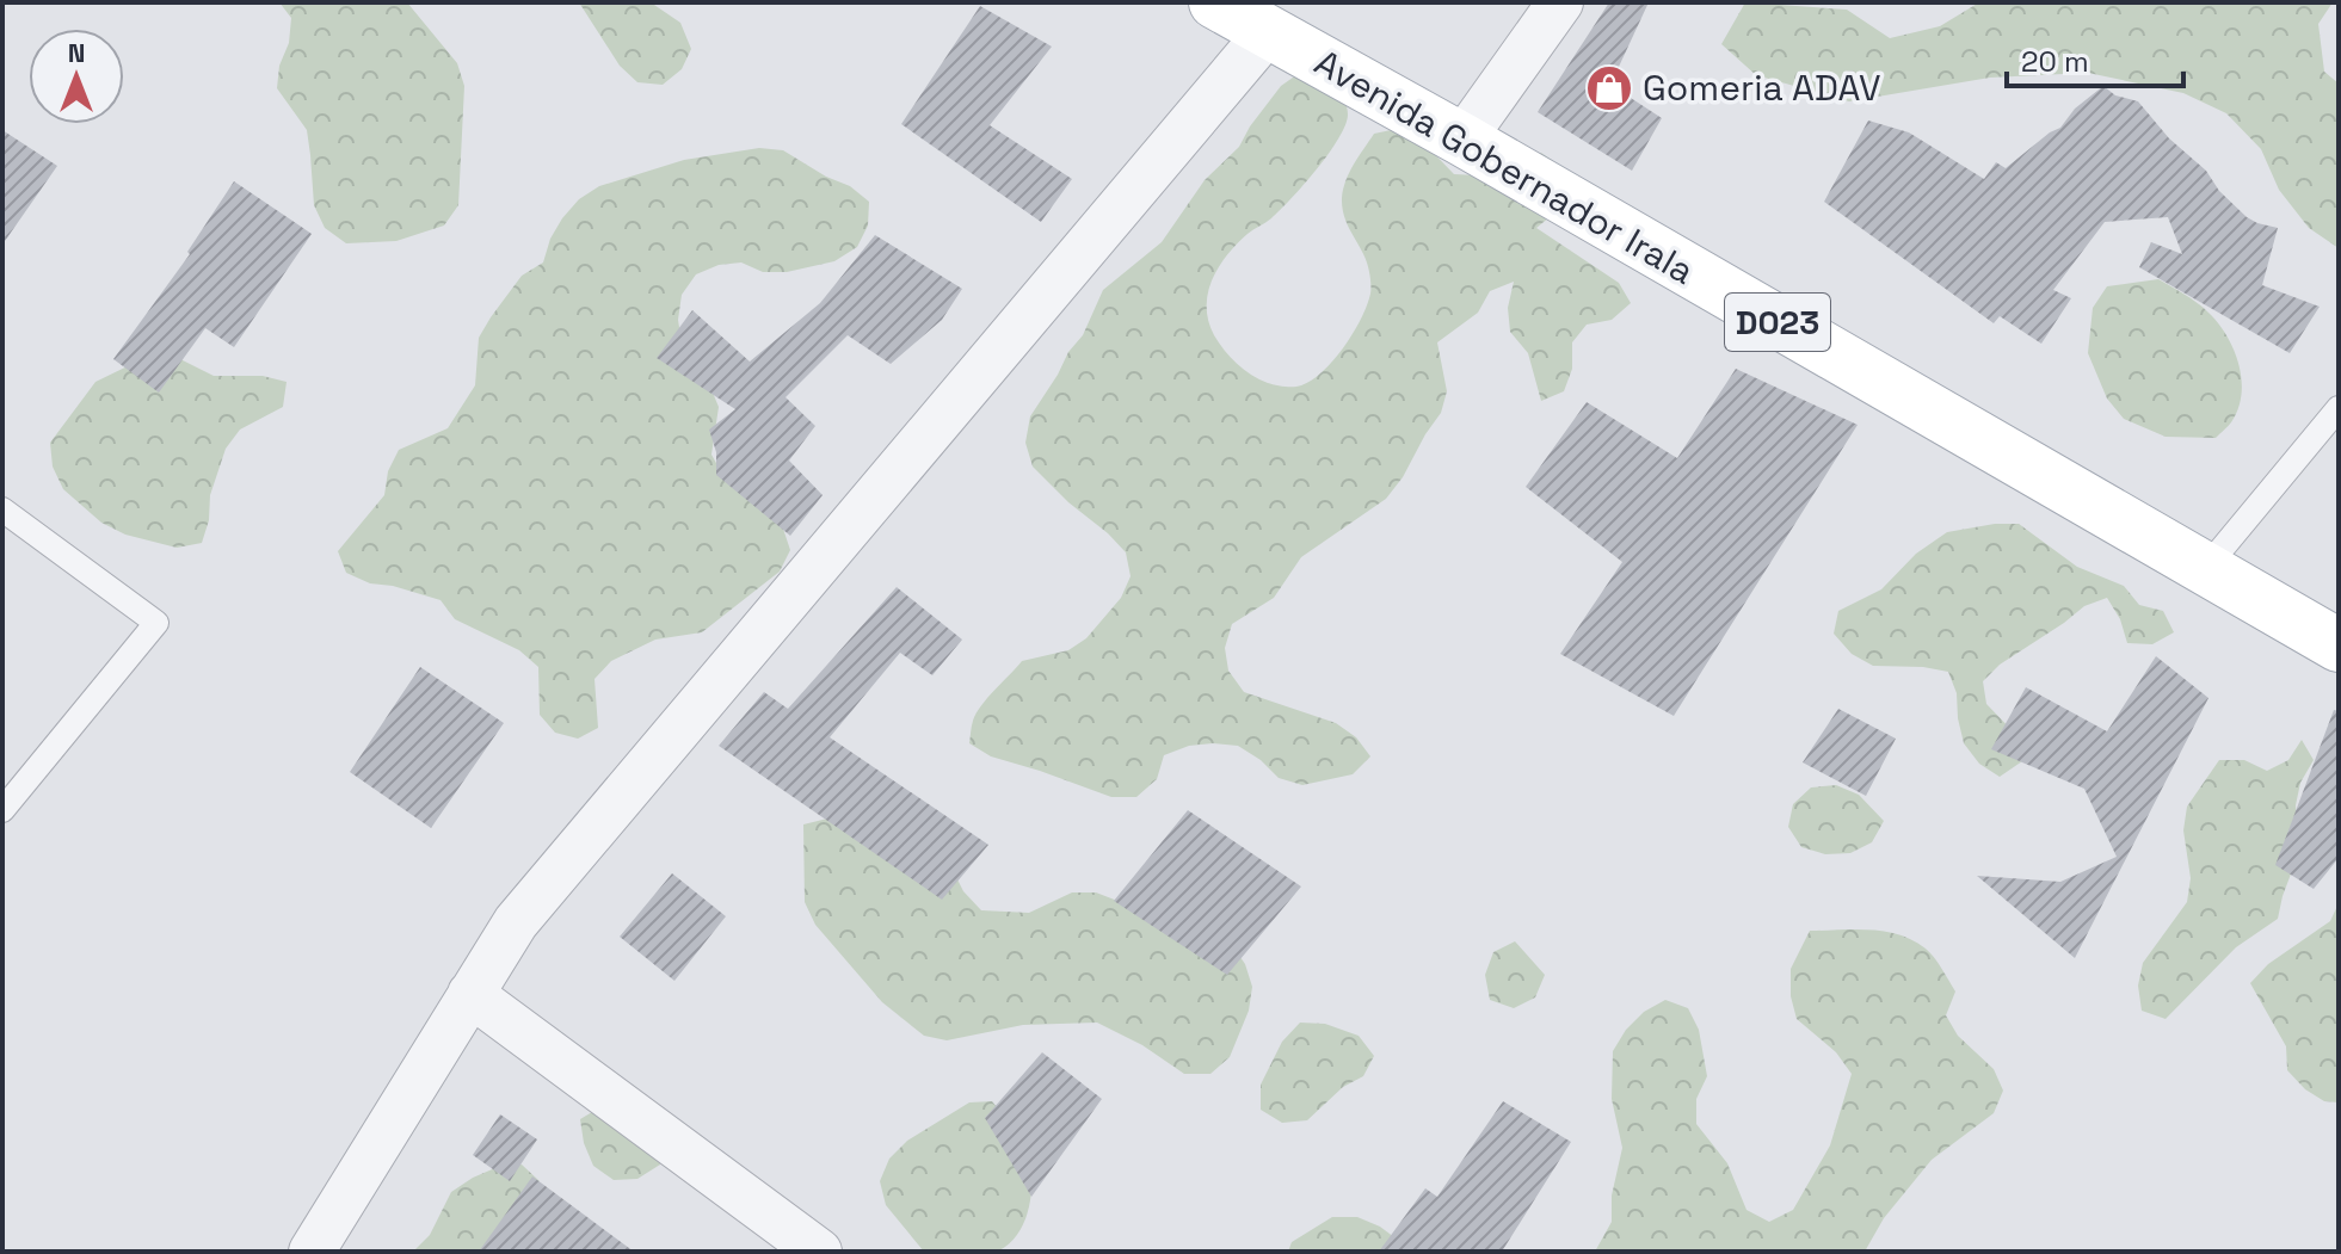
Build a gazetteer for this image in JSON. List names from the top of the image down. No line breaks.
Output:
{"streets":{"main road":["Avenida Gobernador Irala","D023"]},"places":{"shop":["Gomeria ADAV"]},"scale_bar":"20 m","north":"top"}
